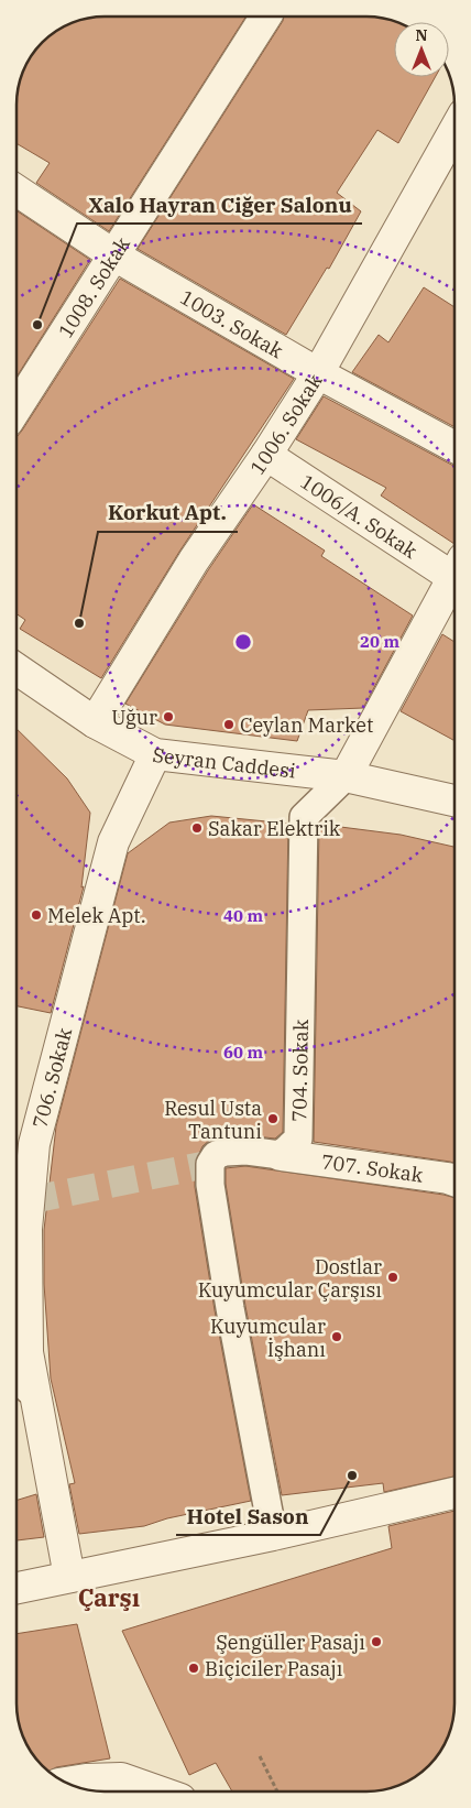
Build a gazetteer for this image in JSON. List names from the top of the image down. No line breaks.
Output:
{"streets":{"street":["1008. Sokak","1003. Sokak","1006. Sokak","1006/A. Sokak","Seyran Caddesi","704. Sokak","706. Sokak","707. Sokak"]},"crossings":[["1008. Sokak","1003. Sokak"],["1003. Sokak","1006. Sokak"],["1006. Sokak","1006/A. Sokak"],["1006. Sokak","Seyran Caddesi"],["Seyran Caddesi","704. Sokak"],["Seyran Caddesi","706. Sokak"],["704. Sokak","707. Sokak"]],"districts":["Çarşı"],"places":["Xalo Hayran Ciğer Salonu","Korkut Apt.","Uğur","Ceylan Market","Sakar Elektrik","Melek Apt.","Resul Usta Tantuni","Dostlar Kuyumcular Çarşısı","Kuyumcular İşhanı","Hotel Sason","Şengüller Pasajı","Biçiciler Pasajı"],"north":"top","rings":["20 m","40 m","60 m"]}
